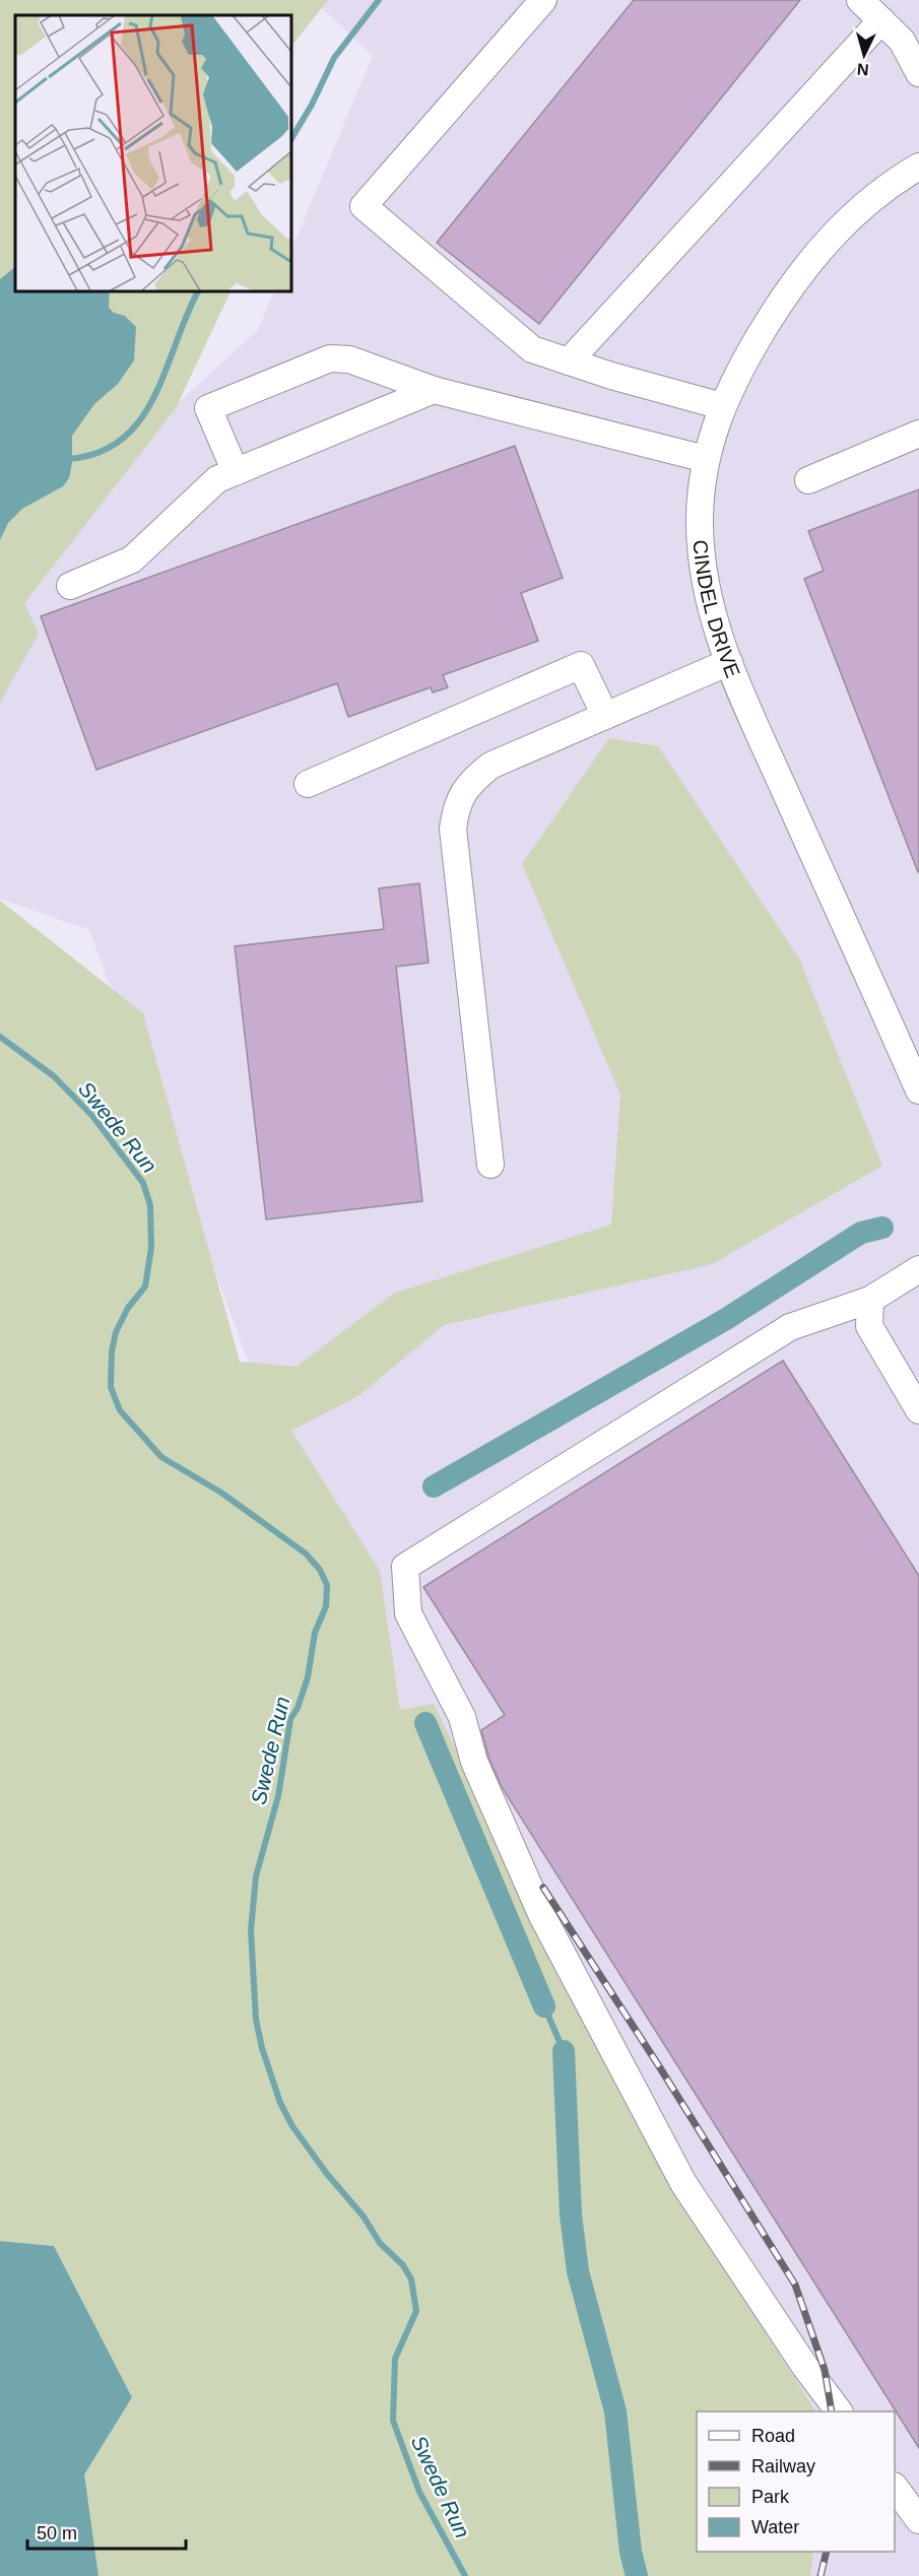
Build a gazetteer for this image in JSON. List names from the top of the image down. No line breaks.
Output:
{"streets":{"street":["CINDEL DRIVE"]},"water":["Swede Run"],"legend":["Road","Railway","Park","Water"],"scale_bar":"50 m","north":"bottom"}
